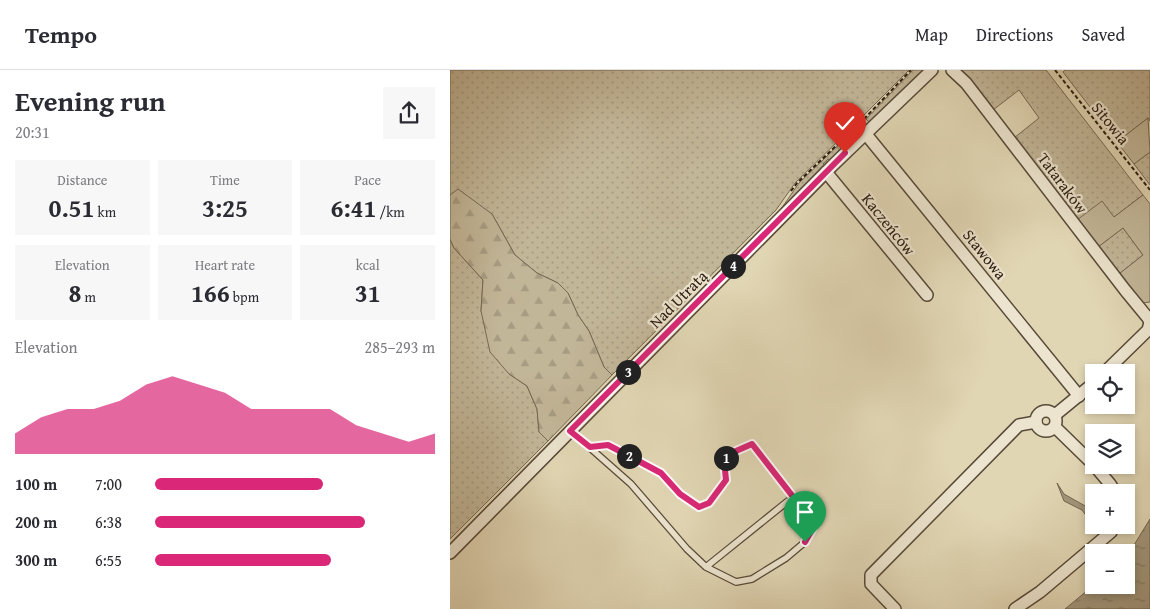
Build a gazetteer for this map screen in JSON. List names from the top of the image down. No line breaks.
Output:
{"streets":{"street":["Tataraków","Kaczeńców","Stawowa","Nad Utratą"],"path":["Sitowia"]},"crossings":[["Kaczeńców","Nad Utratą"],["Stawowa","Nad Utratą"]],"page":{"header":"Tempo","nav":["Map","Directions","Saved"],"heading":["Evening run","20:31"],"stats":[["Distance","0.51 km"],["Time","3:25"],["Pace","6:41 /km"],["Elevation","8 m"],["Heart rate","166 bpm"],["kcal","31"]],"pins":["4","3","2","1"],"chart":["Elevation","285–293 m"],"map_buttons":["+","−"],"list":[{"name":"100 m","note":"7:00"},{"name":"200 m","note":"6:38"},{"name":"300 m","note":"6:55"}]}}
